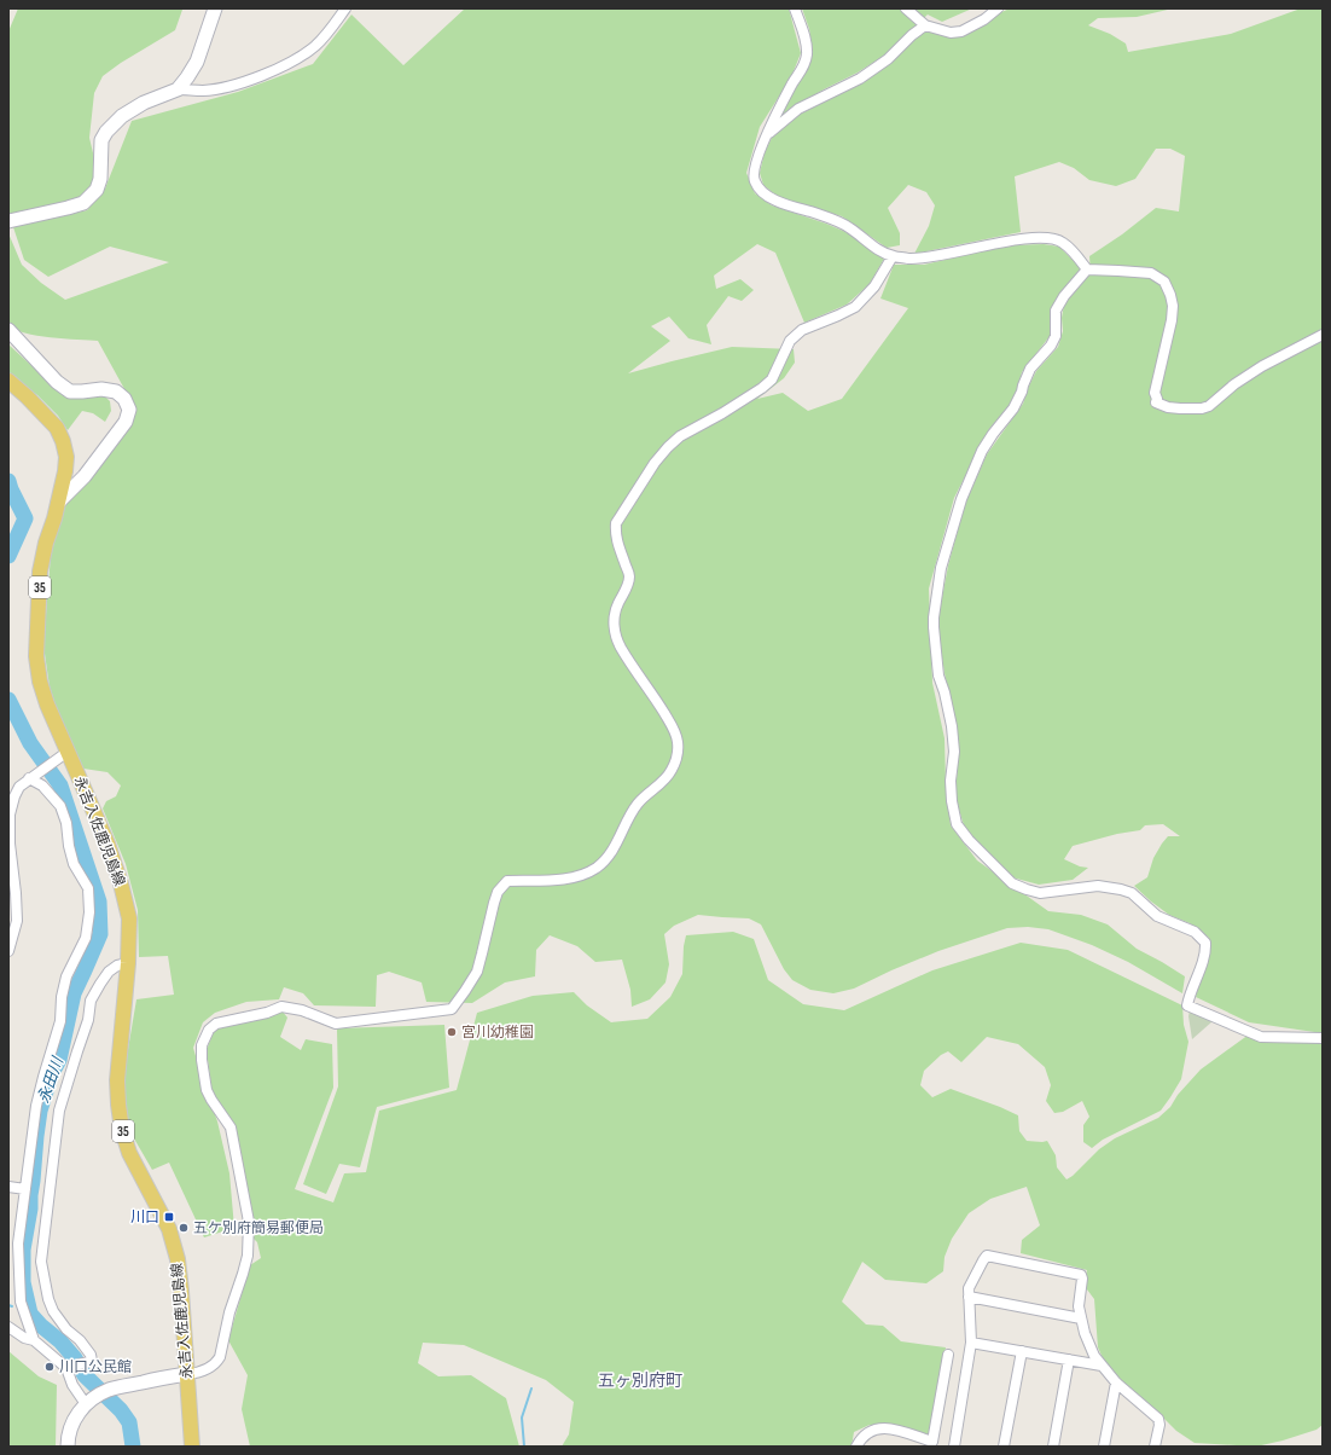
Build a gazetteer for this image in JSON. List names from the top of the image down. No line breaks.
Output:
{"streets":{"main road":["35","永吉入佐鹿児島線"]},"districts":["五ヶ別府町"],"water":["永田川"],"places":{"other":["宮川幼稚園","五ケ別府簡易郵便局","川口公民館"],"transit":["川口"]}}
